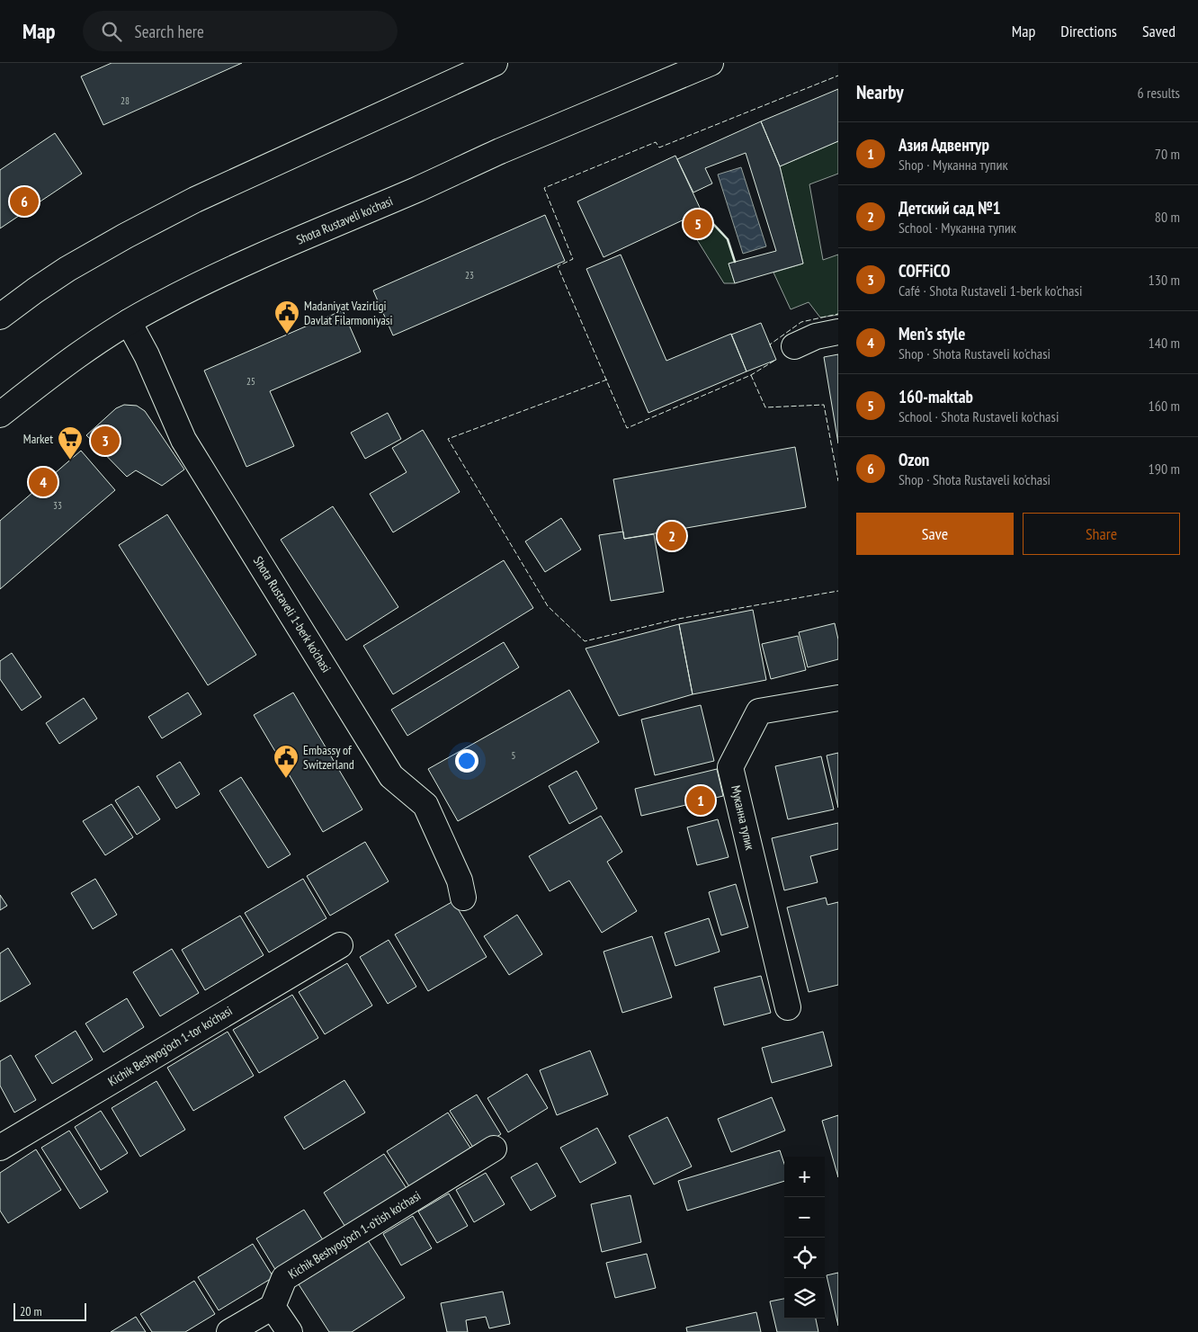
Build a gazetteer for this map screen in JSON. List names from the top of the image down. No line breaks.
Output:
{"streets":{"street":["Shota Rustaveli ko'chasi","Shota Rustaveli 1-berk ko'chasi","Муканна тупик","Kichik Beshyog'och 1-tor ko'chasi","Kichik Beshyog'och 1-o'tish ko'chasi"]},"crossings":[["Shota Rustaveli ko'chasi","Shota Rustaveli 1-berk ko'chasi"]],"places":{"public building":["Madaniyat Vazirligi Davlat Filarmoniyasi","Embassy of Switzerland"],"supermarket":["Market"]},"house_numbers":["28","23","25","33","5"],"scale_bar":"20 m","page":{"header":"Map","search":"Search here","nav":["Map","Directions","Saved"],"heading":["Nearby","6 results"],"list":[{"mark":"1","name":"Азия Адвентур","note":"Shop · Муканна тупик","value":"70 m"},{"mark":"2","name":"Детский сад №1","note":"School · Муканна тупик","value":"80 m"},{"mark":"3","name":"COFFiCO","note":"Café · Shota Rustaveli 1-berk ko'chasi","value":"130 m"},{"mark":"4","name":"Men’s style","note":"Shop · Shota Rustaveli ko'chasi","value":"140 m"},{"mark":"5","name":"160-maktab","note":"School · Shota Rustaveli ko'chasi","value":"160 m"},{"mark":"6","name":"Ozon","note":"Shop · Shota Rustaveli ko'chasi","value":"190 m"}],"pins":["6","5","3","4","2","1"],"buttons":["Save","Share"],"map_buttons":["+","−"],"scale":"20 m"}}
